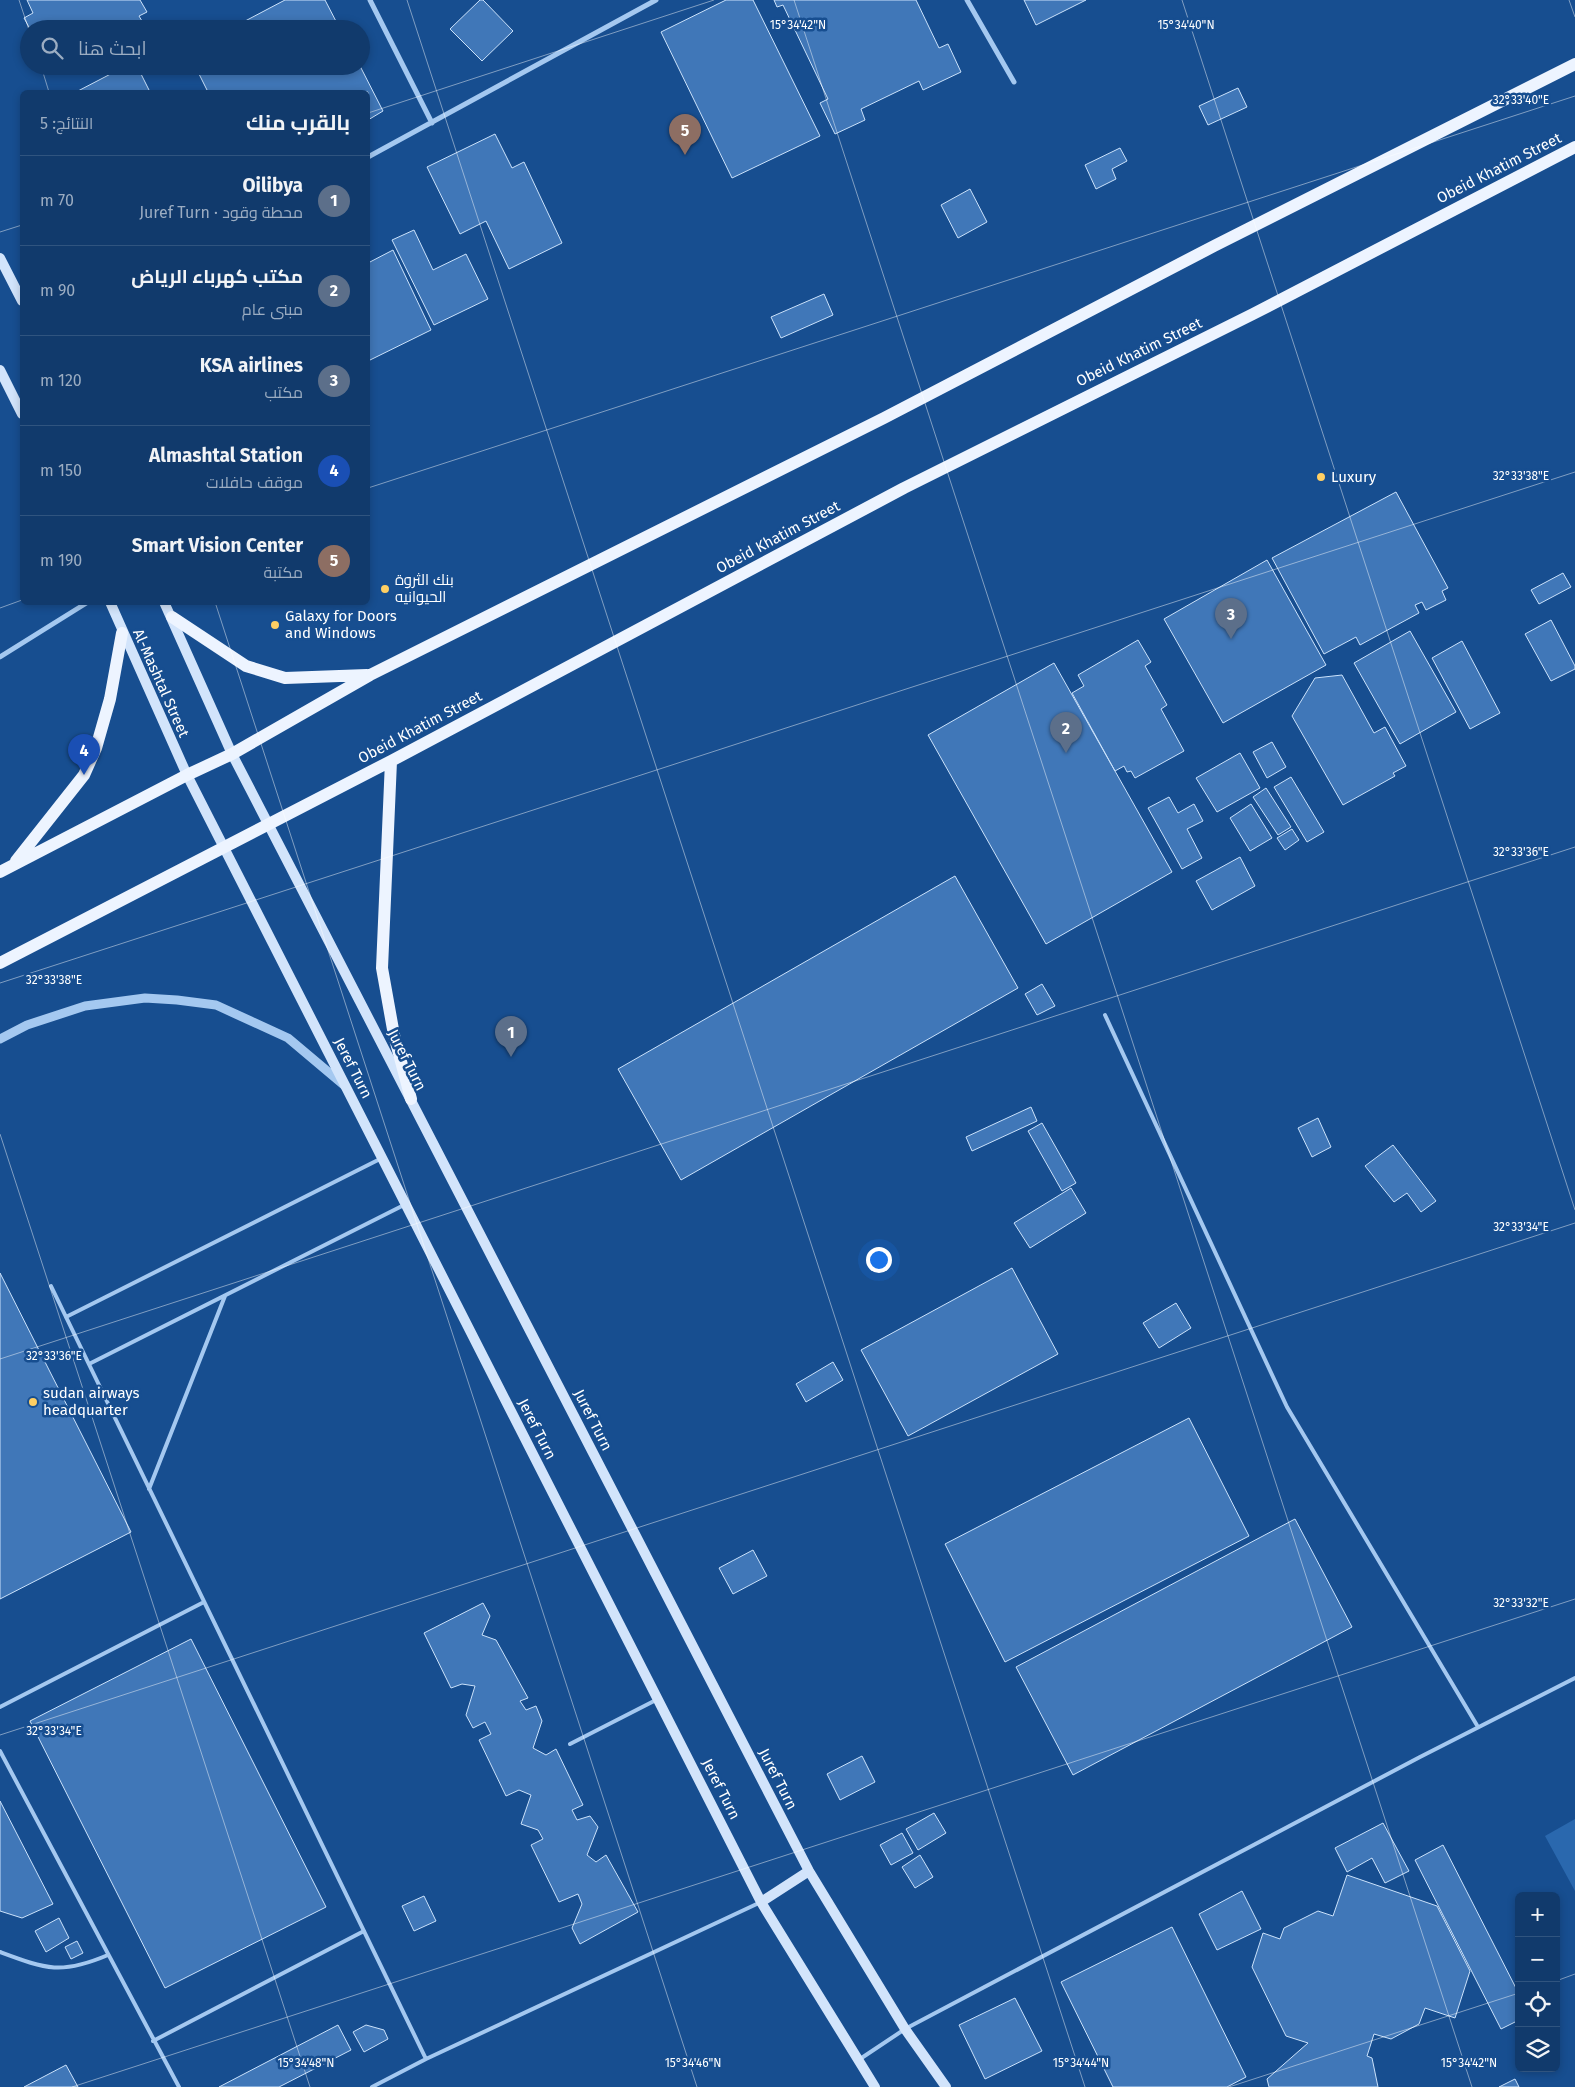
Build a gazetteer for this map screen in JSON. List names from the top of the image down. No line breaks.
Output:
{"streets":{"main road":["Obeid Khatim Street","Al-Mashtal Street","Juref Turn","Jeref Turn"]},"crossings":[["Obeid Khatim Street","Juref Turn"],["Obeid Khatim Street","Jeref Turn"],["Al-Mashtal Street","Jeref Turn"]],"places":["Luxury","بنك الثروة الحيوانيه","Galaxy for Doors and Windows","sudan airways headquarter"],"page":{"search":"ابحث هنا","heading":["بالقرب منك","النتائج: 5"],"pins":["5","3","2","4","1"],"list":[{"mark":"1","name":"Oilibya","note":"محطة وقود · Juref Turn","value":"70 m"},{"mark":"2","name":"مكتب كهرباء الرياض","note":"مبنى عام","value":"90 m"},{"mark":"3","name":"KSA airlines","note":"مكتب","value":"120 m"},{"mark":"4","name":"Almashtal Station","note":"موقف حافلات","value":"150 m"},{"mark":"5","name":"Smart Vision Center","note":"مكتبة","value":"190 m"}],"map_buttons":["+","−"]},"coordinates":["15°34'42\"N","15°34'40\"N","32°33'40\"E","32°33'38\"E","32°33'36\"E","32°33'34\"E","32°33'32\"E","15°34'48\"N","15°34'46\"N","15°34'44\"N"]}
